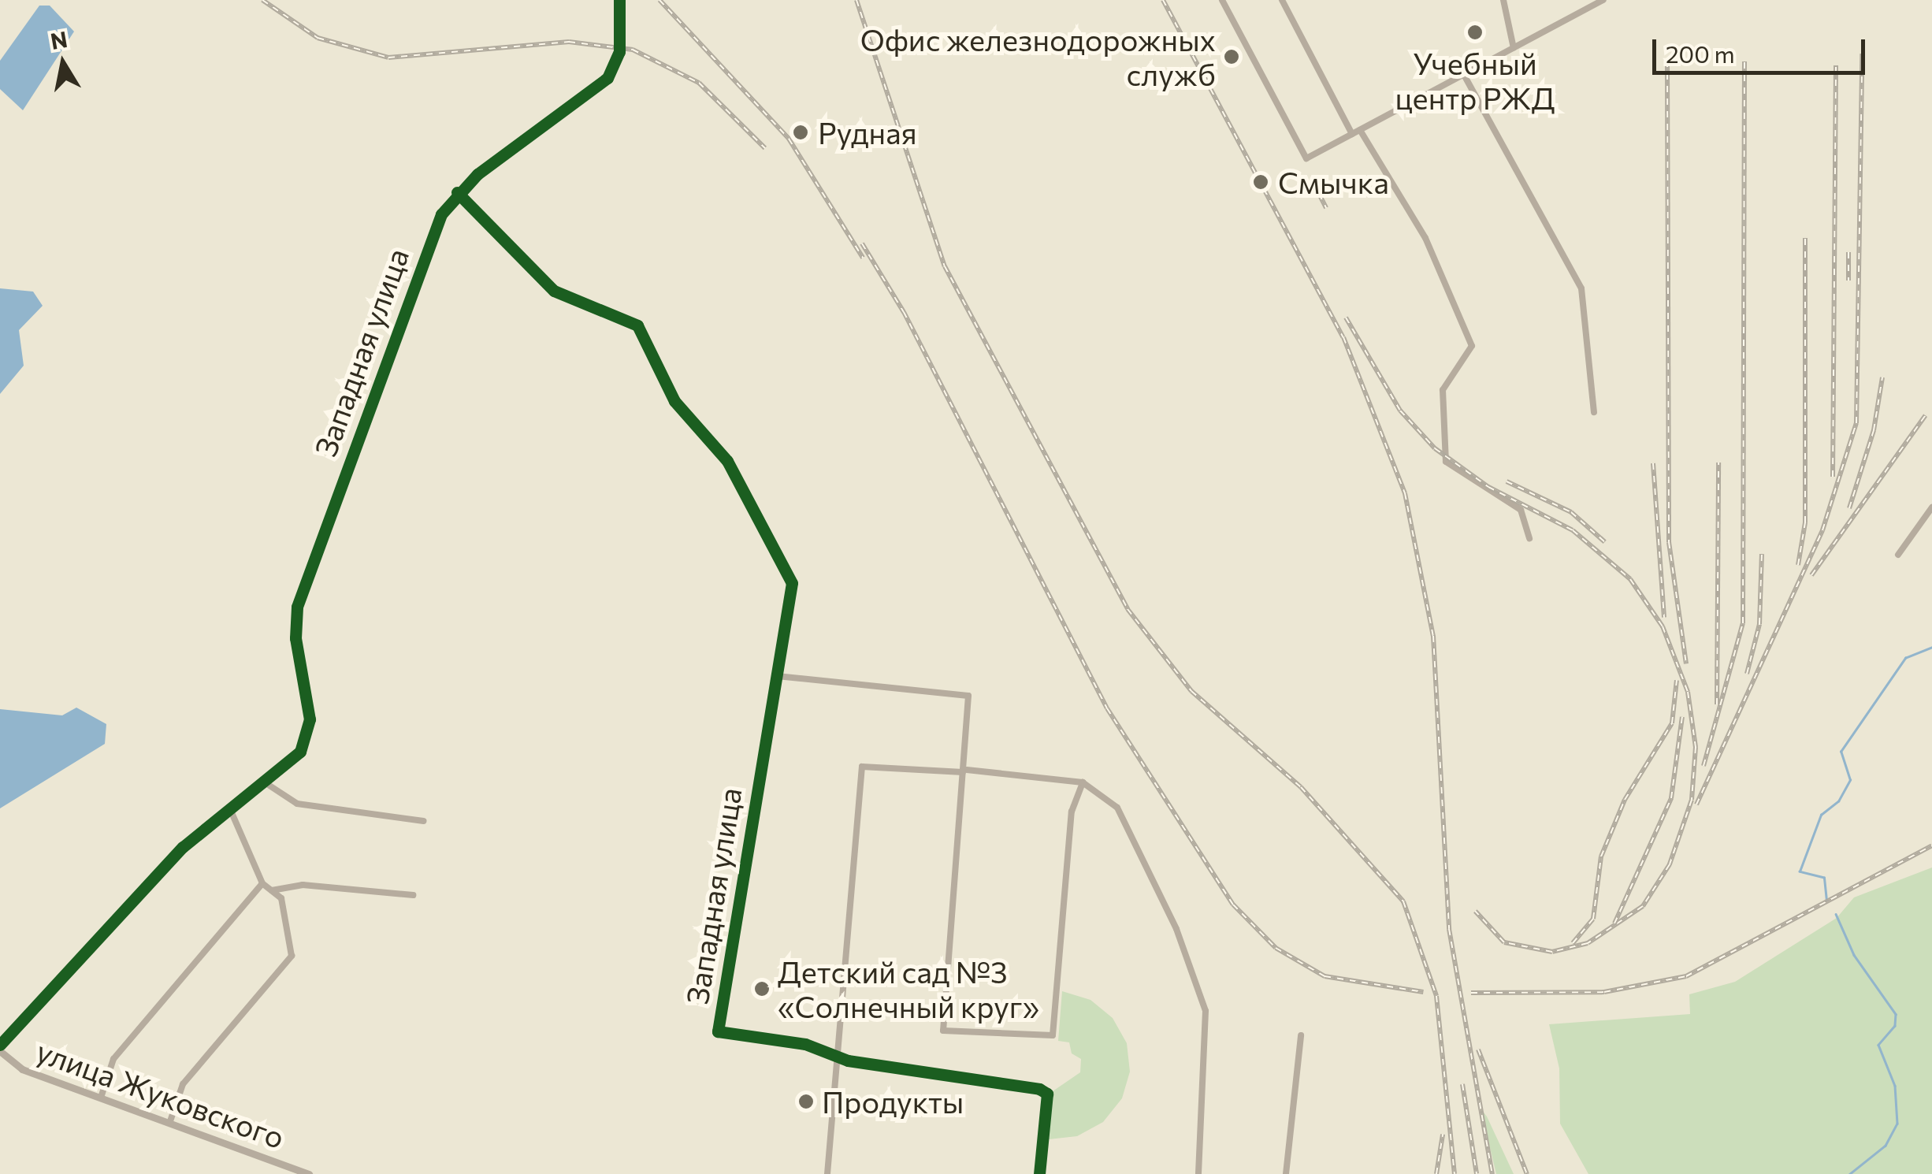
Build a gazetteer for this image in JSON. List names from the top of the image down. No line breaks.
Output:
{"streets":{"street":["Западная улица","улица Жуковского"]},"places":["Учебный центр РЖД","Офис железнодорожных служб","Рудная","Смычка","Детский сад №3 «Солнечный круг»","Продукты"],"scale_bar":"200 m","north":"top"}
